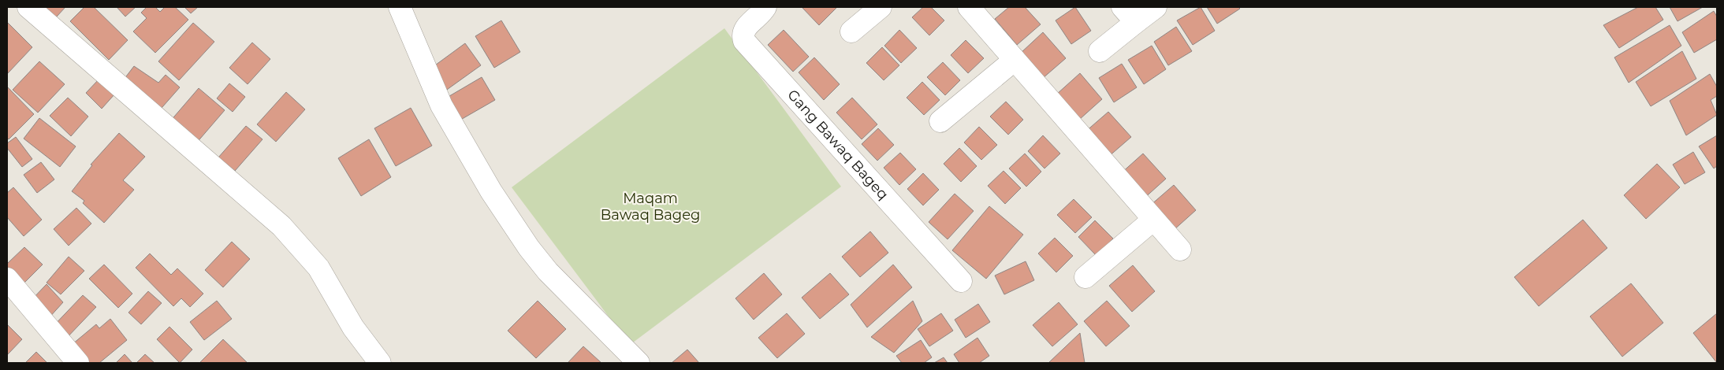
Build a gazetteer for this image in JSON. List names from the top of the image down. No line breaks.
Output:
{"streets":{"street":["Gang Bawaq Bageq"]},"parks":["Maqam Bawaq Bageg"]}
